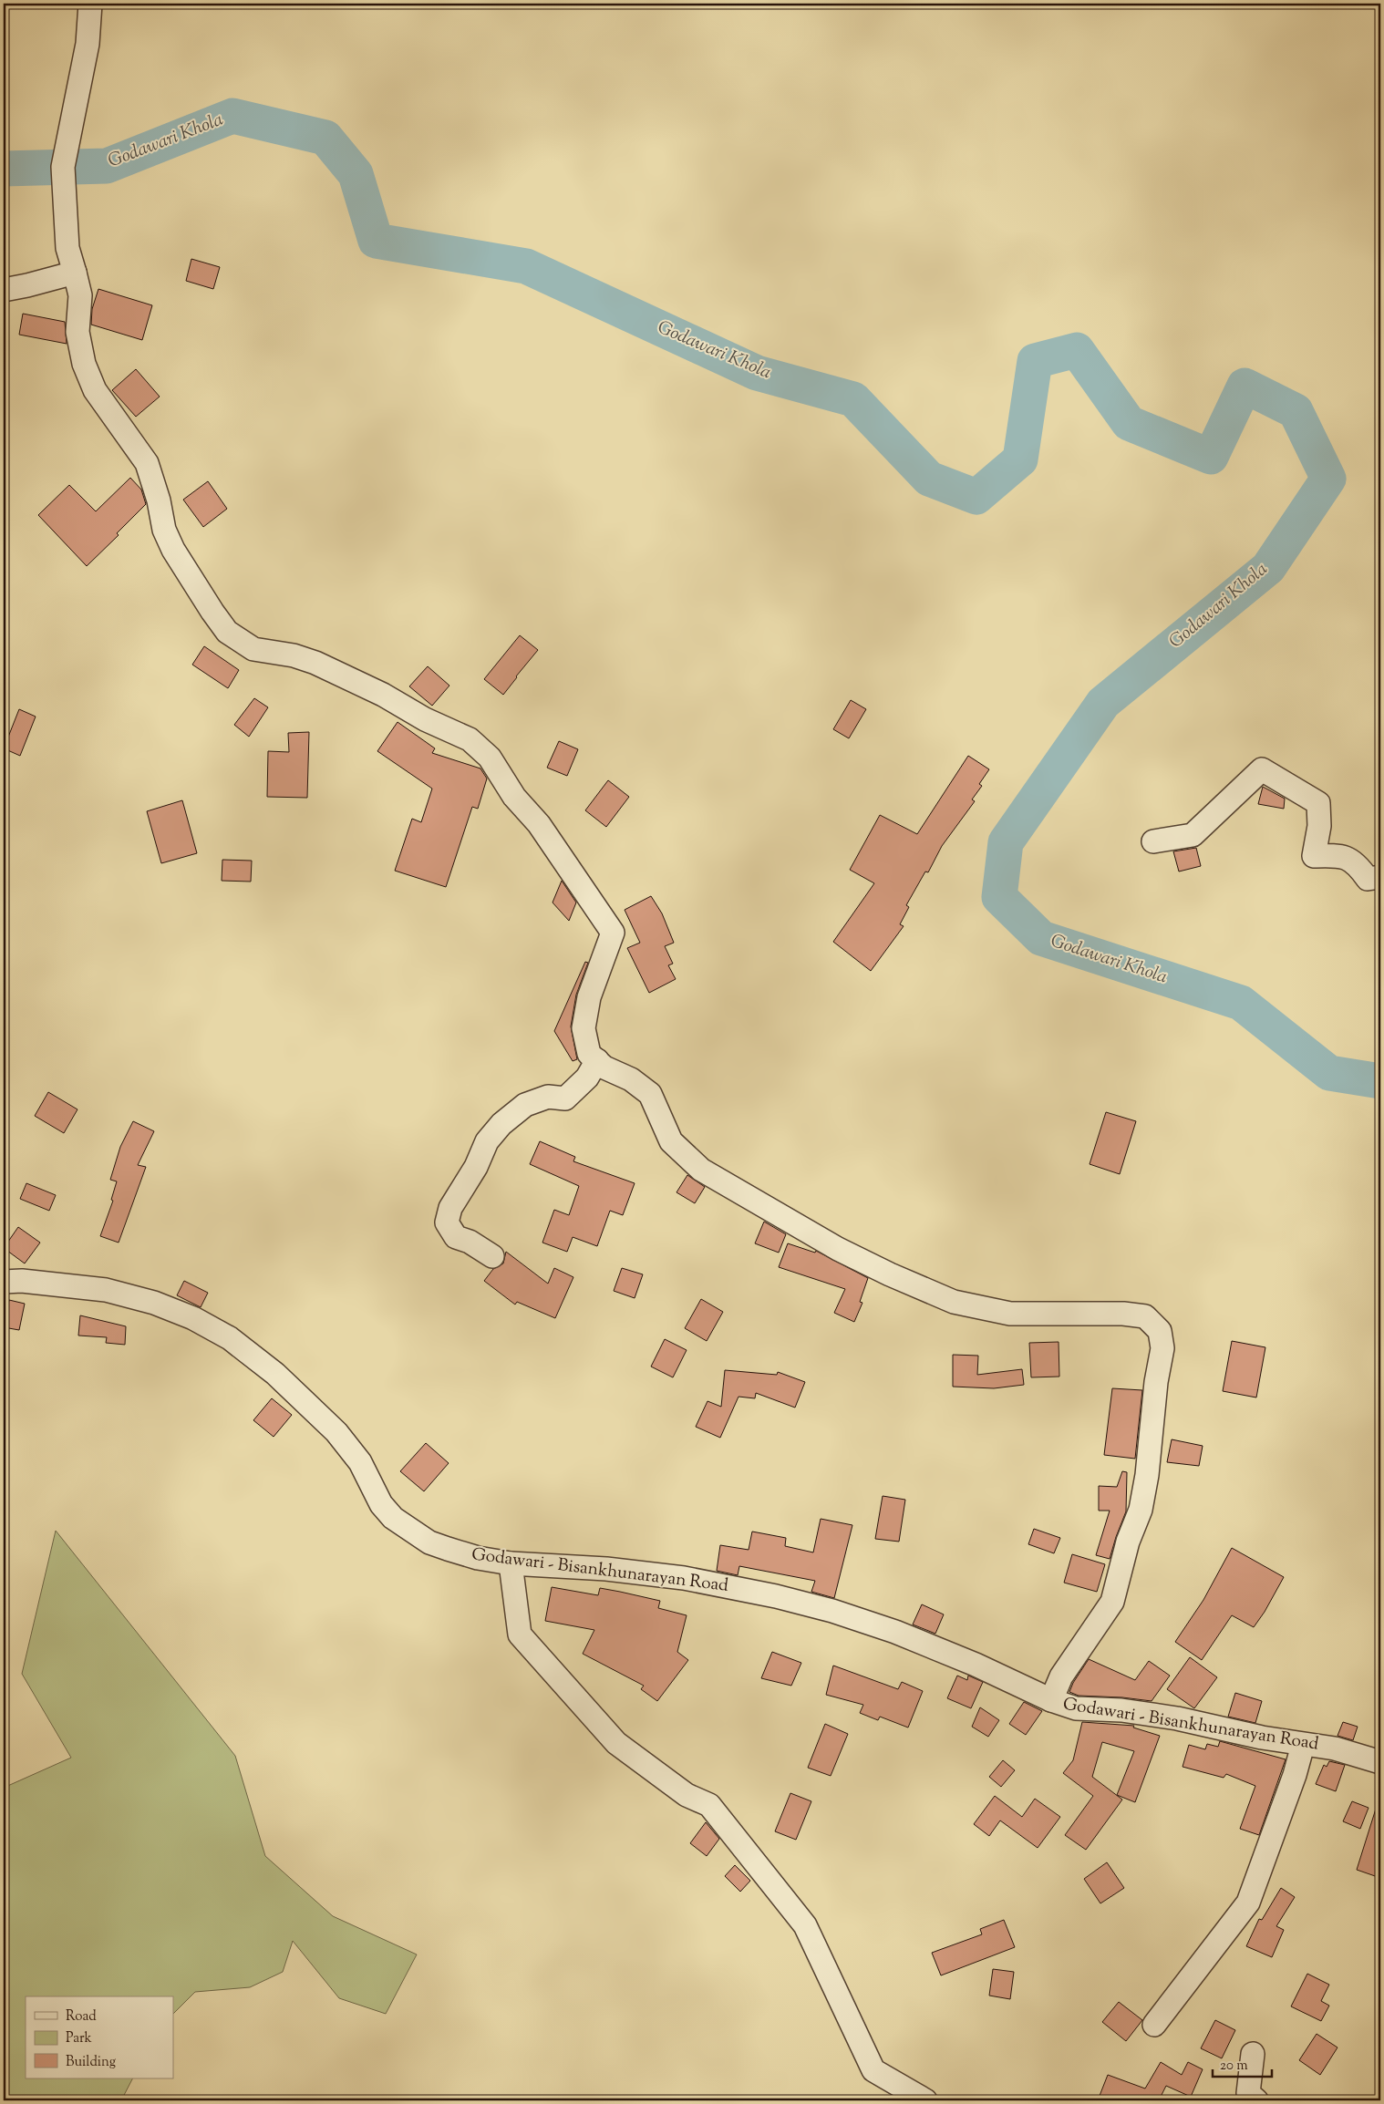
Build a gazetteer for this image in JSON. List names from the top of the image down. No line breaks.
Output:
{"streets":{"street":["Godawari - Bisankhunarayan Road"]},"water":["Godawari Khola"],"legend":["Road","Park","Building"],"scale_bar":"20 m"}
